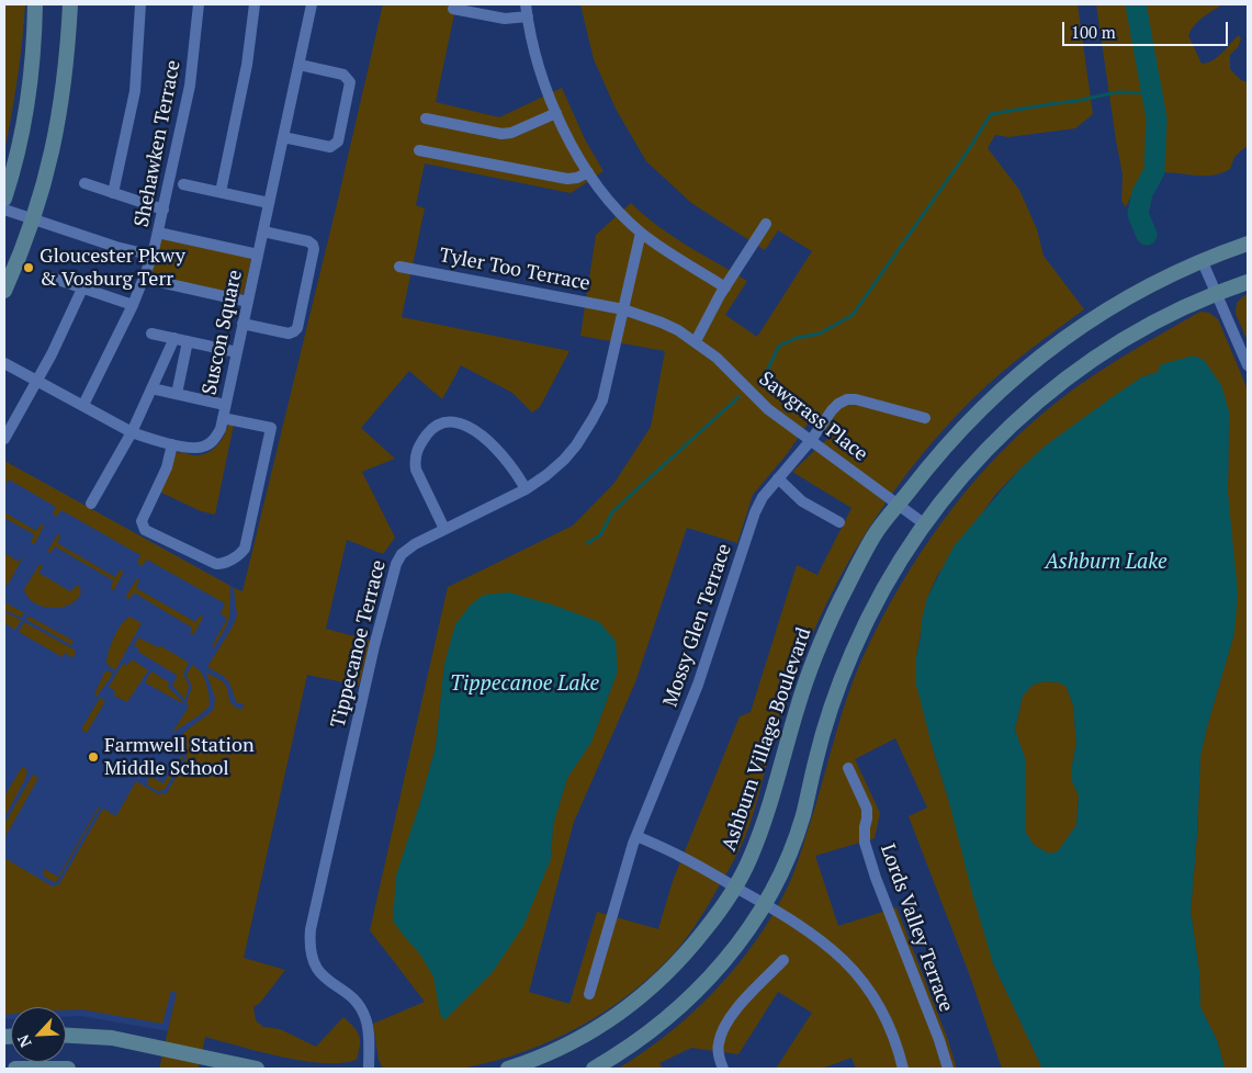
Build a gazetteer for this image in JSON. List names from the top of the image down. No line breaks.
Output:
{"streets":{"main road":["Ashburn Village Boulevard"],"street":["Shehawken Terrace","Tyler Too Terrace","Suscon Square","Sawgrass Place","Mossy Glen Terrace","Tippecanoe Terrace","Lords Valley Terrace"]},"crossings":[["Shehawken Terrace","Suscon Square"],["Tyler Too Terrace","Sawgrass Place"],["Tyler Too Terrace","Tippecanoe Terrace"],["Sawgrass Place","Mossy Glen Terrace"],["Sawgrass Place","Tippecanoe Terrace"],["Sawgrass Place","Ashburn Village Boulevard"]],"water":["Ashburn Lake","Tippecanoe Lake"],"places":["Gloucester Pkwy & Vosburg Terr","Farmwell Station Middle School"],"scale_bar":"100 m","north":"bottom left"}
